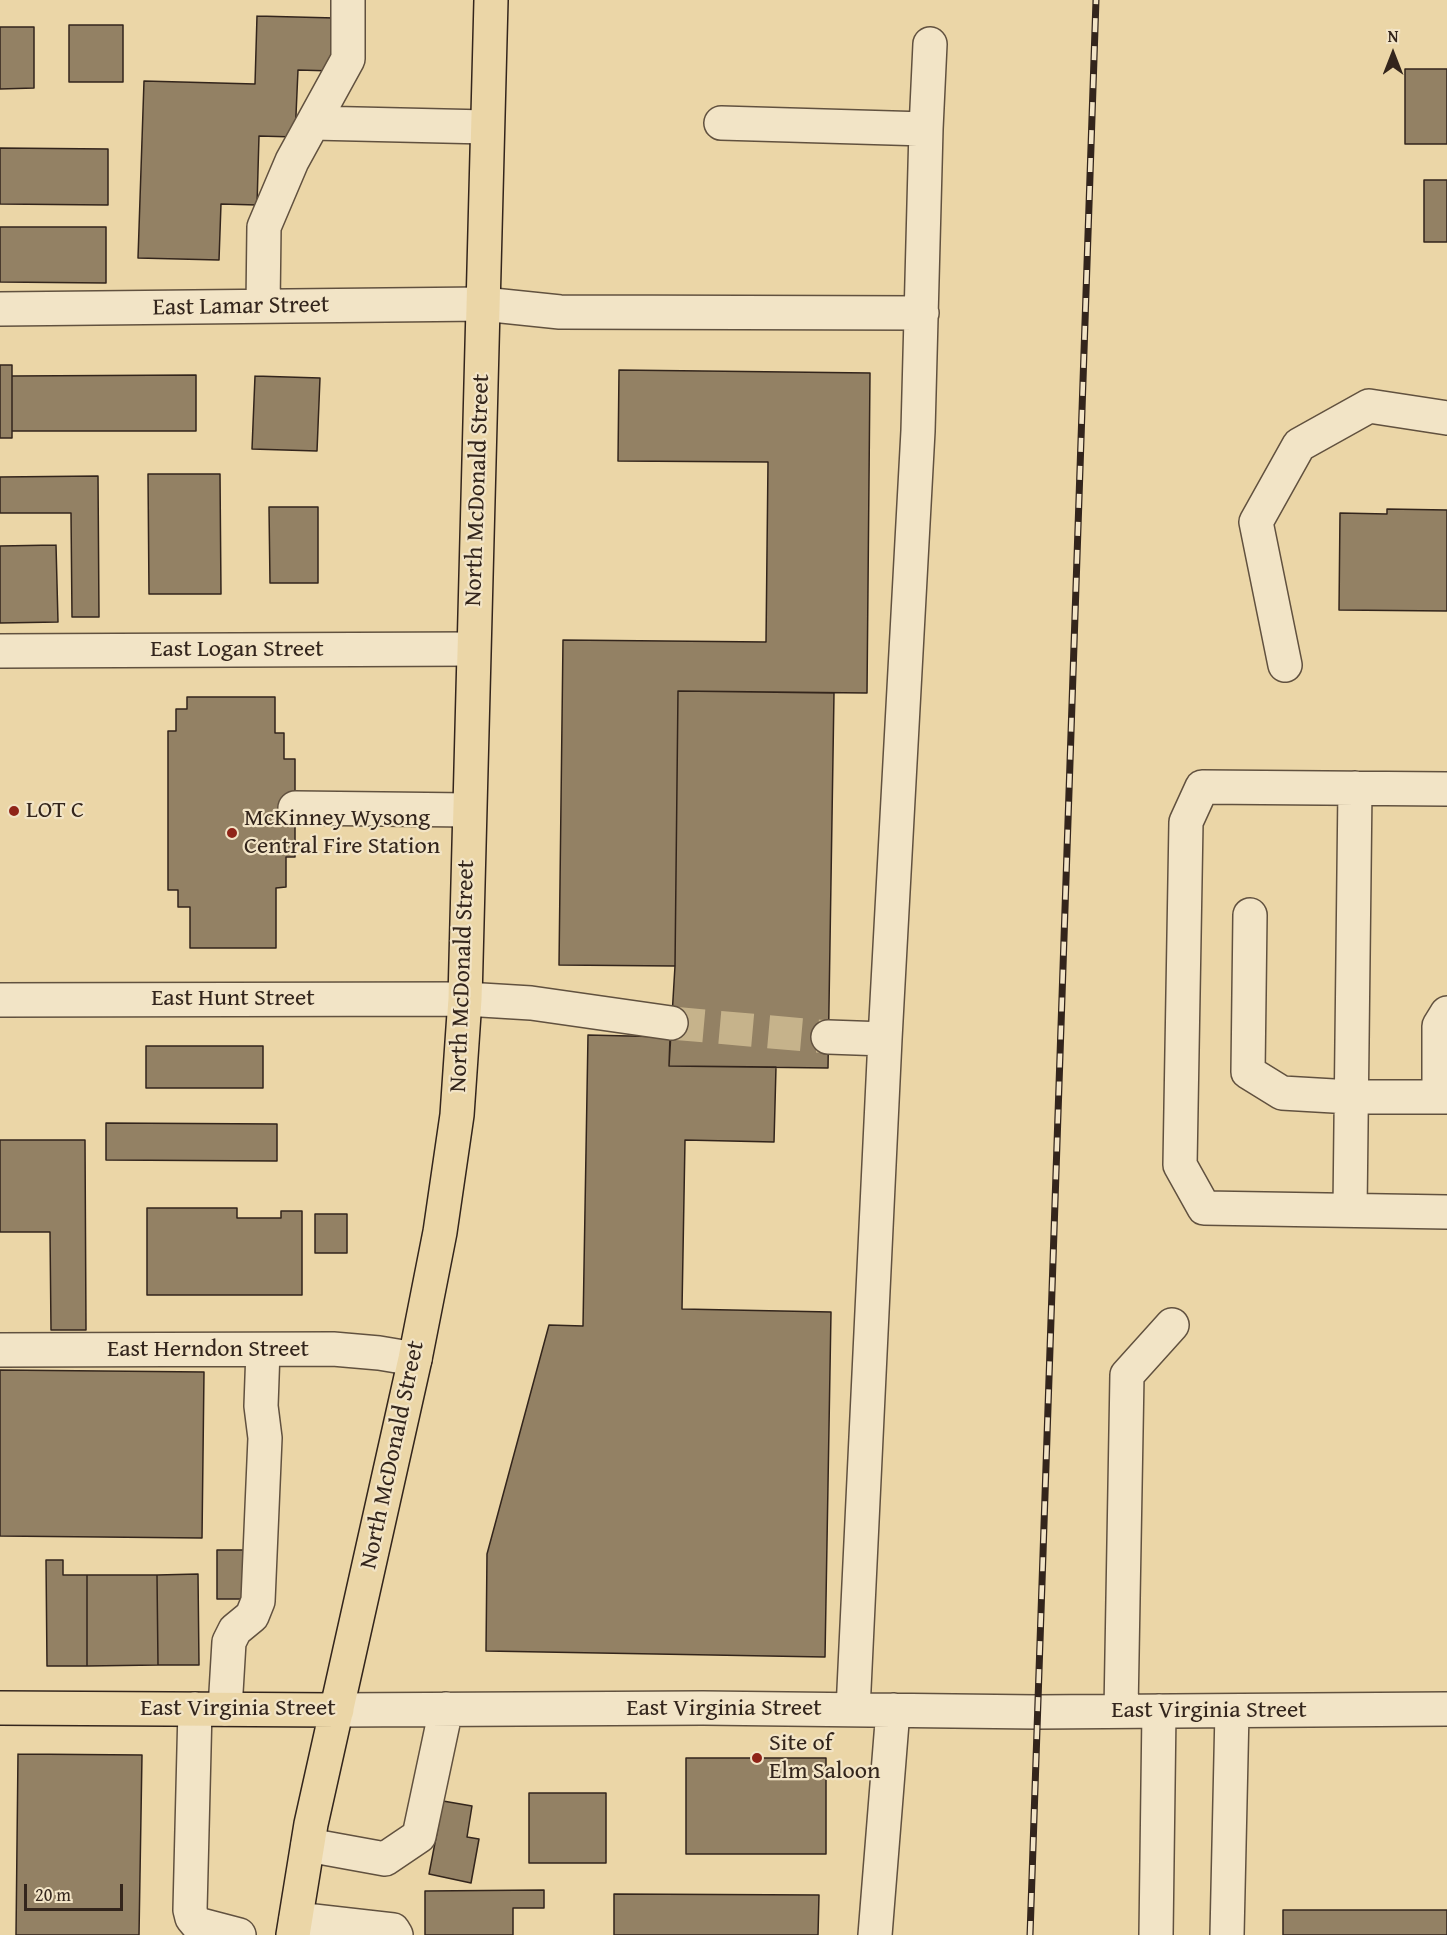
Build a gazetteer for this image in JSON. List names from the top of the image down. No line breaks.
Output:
{"streets":{"main road":["North McDonald Street","East Virginia Street"],"street":["East Lamar Street","East Logan Street","East Hunt Street","East Herndon Street"]},"crossings":[["East Lamar Street","North McDonald Street"],["North McDonald Street","East Logan Street"],["North McDonald Street","East Hunt Street"],["North McDonald Street","East Herndon Street"],["North McDonald Street","East Virginia Street"]],"places":["LOT C","McKinney Wysong Central Fire Station","Site of Elm Saloon"],"scale_bar":"20 m","north":"top"}
